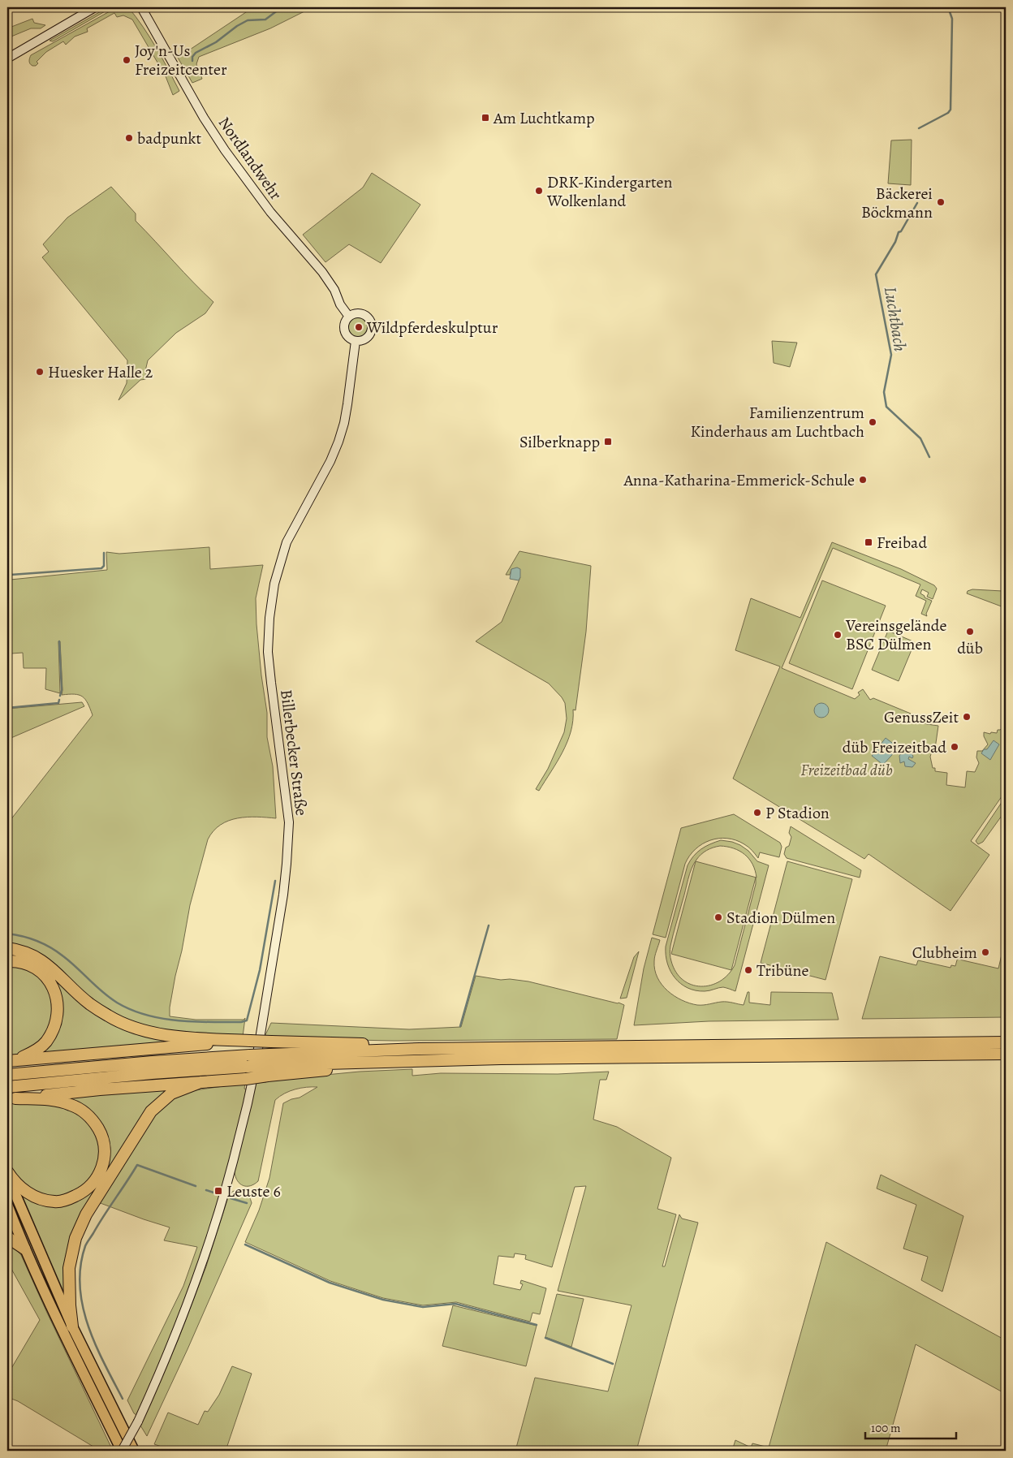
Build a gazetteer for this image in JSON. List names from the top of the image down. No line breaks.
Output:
{"streets":{"main road":["Nordlandwehr","Billerbecker Straße"]},"crossings":[["Nordlandwehr","Billerbecker Straße"]],"water":["Luchtbach"],"parks":["Freizeitbad düb"],"places":{"other":["Joy'n-Us Freizeitcenter","badpunkt","DRK-Kindergarten Wolkenland","Bäckerei Böckmann","Wildpferdeskulptur","Huesker Halle 2","Familienzentrum Kinderhaus am Luchtbach","Anna-Katharina-Emmerick-Schule","düb","Vereinsgelände BSC Dülmen","GenussZeit","düb Freizeitbad","P Stadion","Stadion Dülmen","Clubheim","Tribüne"],"transit":["Am Luchtkamp","Silberknapp","Freibad","Leuste 6"]},"scale_bar":"100 m"}
